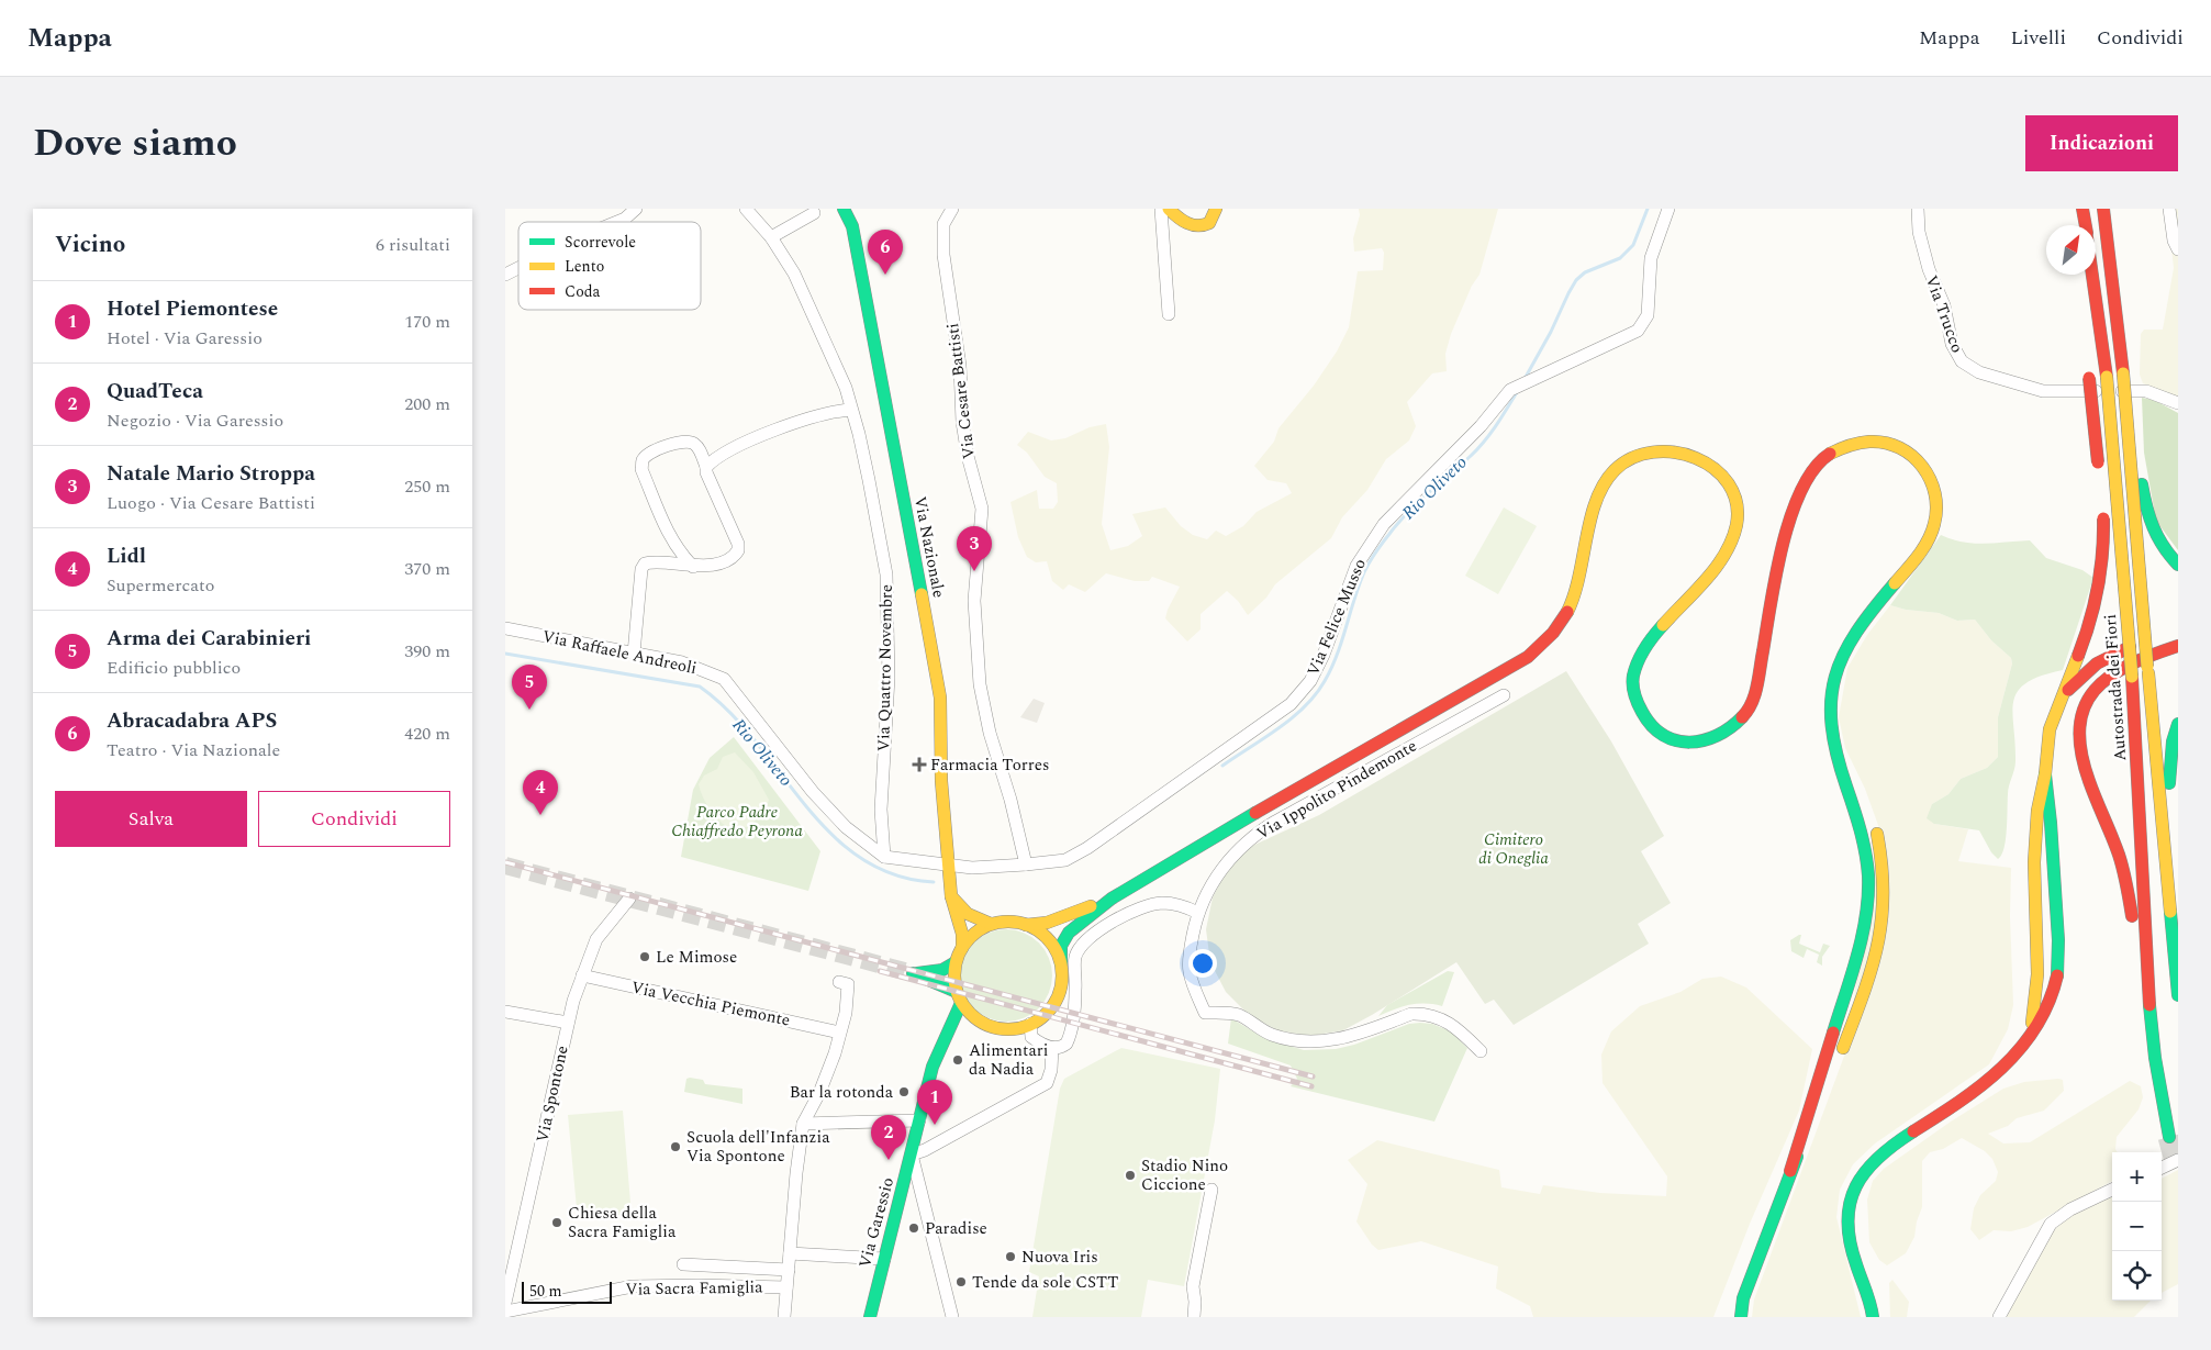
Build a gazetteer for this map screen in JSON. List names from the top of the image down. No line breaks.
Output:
{"streets":{"main road":["Via Nazionale","Autostrada dei Fiori","Via Garessio"],"street":["Via Trucco","Via Cesare Battisti","Via Felice Musso","Via Raffaele Andreoli","Via Quattro Novembre","Via Ippolito Pindemonte","Via Vecchia Piemonte","Via Spontone","Via Sacra Famiglia"]},"crossings":[["Via Cesare Battisti","Via Felice Musso"],["Via Nazionale","Via Felice Musso"],["Via Nazionale","Via Raffaele Andreoli"],["Via Nazionale","Via Garessio"],["Via Felice Musso","Via Raffaele Andreoli"],["Via Raffaele Andreoli","Via Quattro Novembre"],["Via Vecchia Piemonte","Via Spontone"]],"water":["Rio Oliveto"],"parks":["Parco Padre Chiaffredo Peyrona","Cimitero di Oneglia"],"places":{"health":["Farmacia Torres"],"other":["Le Mimose","Alimentari da Nadia","Bar la rotonda","Scuola dell'Infanzia Via Spontone","Stadio Nino Ciccione","Chiesa della Sacra Famiglia","Paradise","Nuova Iris","Tende da sole CSTT"]},"legend":["Scorrevole","Lento","Coda"],"scale_bar":"50 m","north":"top right","page":{"header":"Mappa","nav":["Mappa","Livelli","Condividi"],"title":"Dove siamo","buttons":["Indicazioni",["Salva","Condividi"]],"heading":["Vicino","6 risultati"],"pins":["6","3","5","4","1","2"],"list":[{"mark":"1","name":"Hotel Piemontese","note":"Hotel · Via Garessio","value":"170 m"},{"mark":"2","name":"QuadTeca","note":"Negozio · Via Garessio","value":"200 m"},{"mark":"3","name":"Natale Mario Stroppa","note":"Luogo · Via Cesare Battisti","value":"250 m"},{"mark":"4","name":"Lidl","note":"Supermercato","value":"370 m"},{"mark":"5","name":"Arma dei Carabinieri","note":"Edificio pubblico","value":"390 m"},{"mark":"6","name":"Abracadabra APS","note":"Teatro · Via Nazionale","value":"420 m"}],"map_buttons":["+","−"],"scale":"50 m"}}
